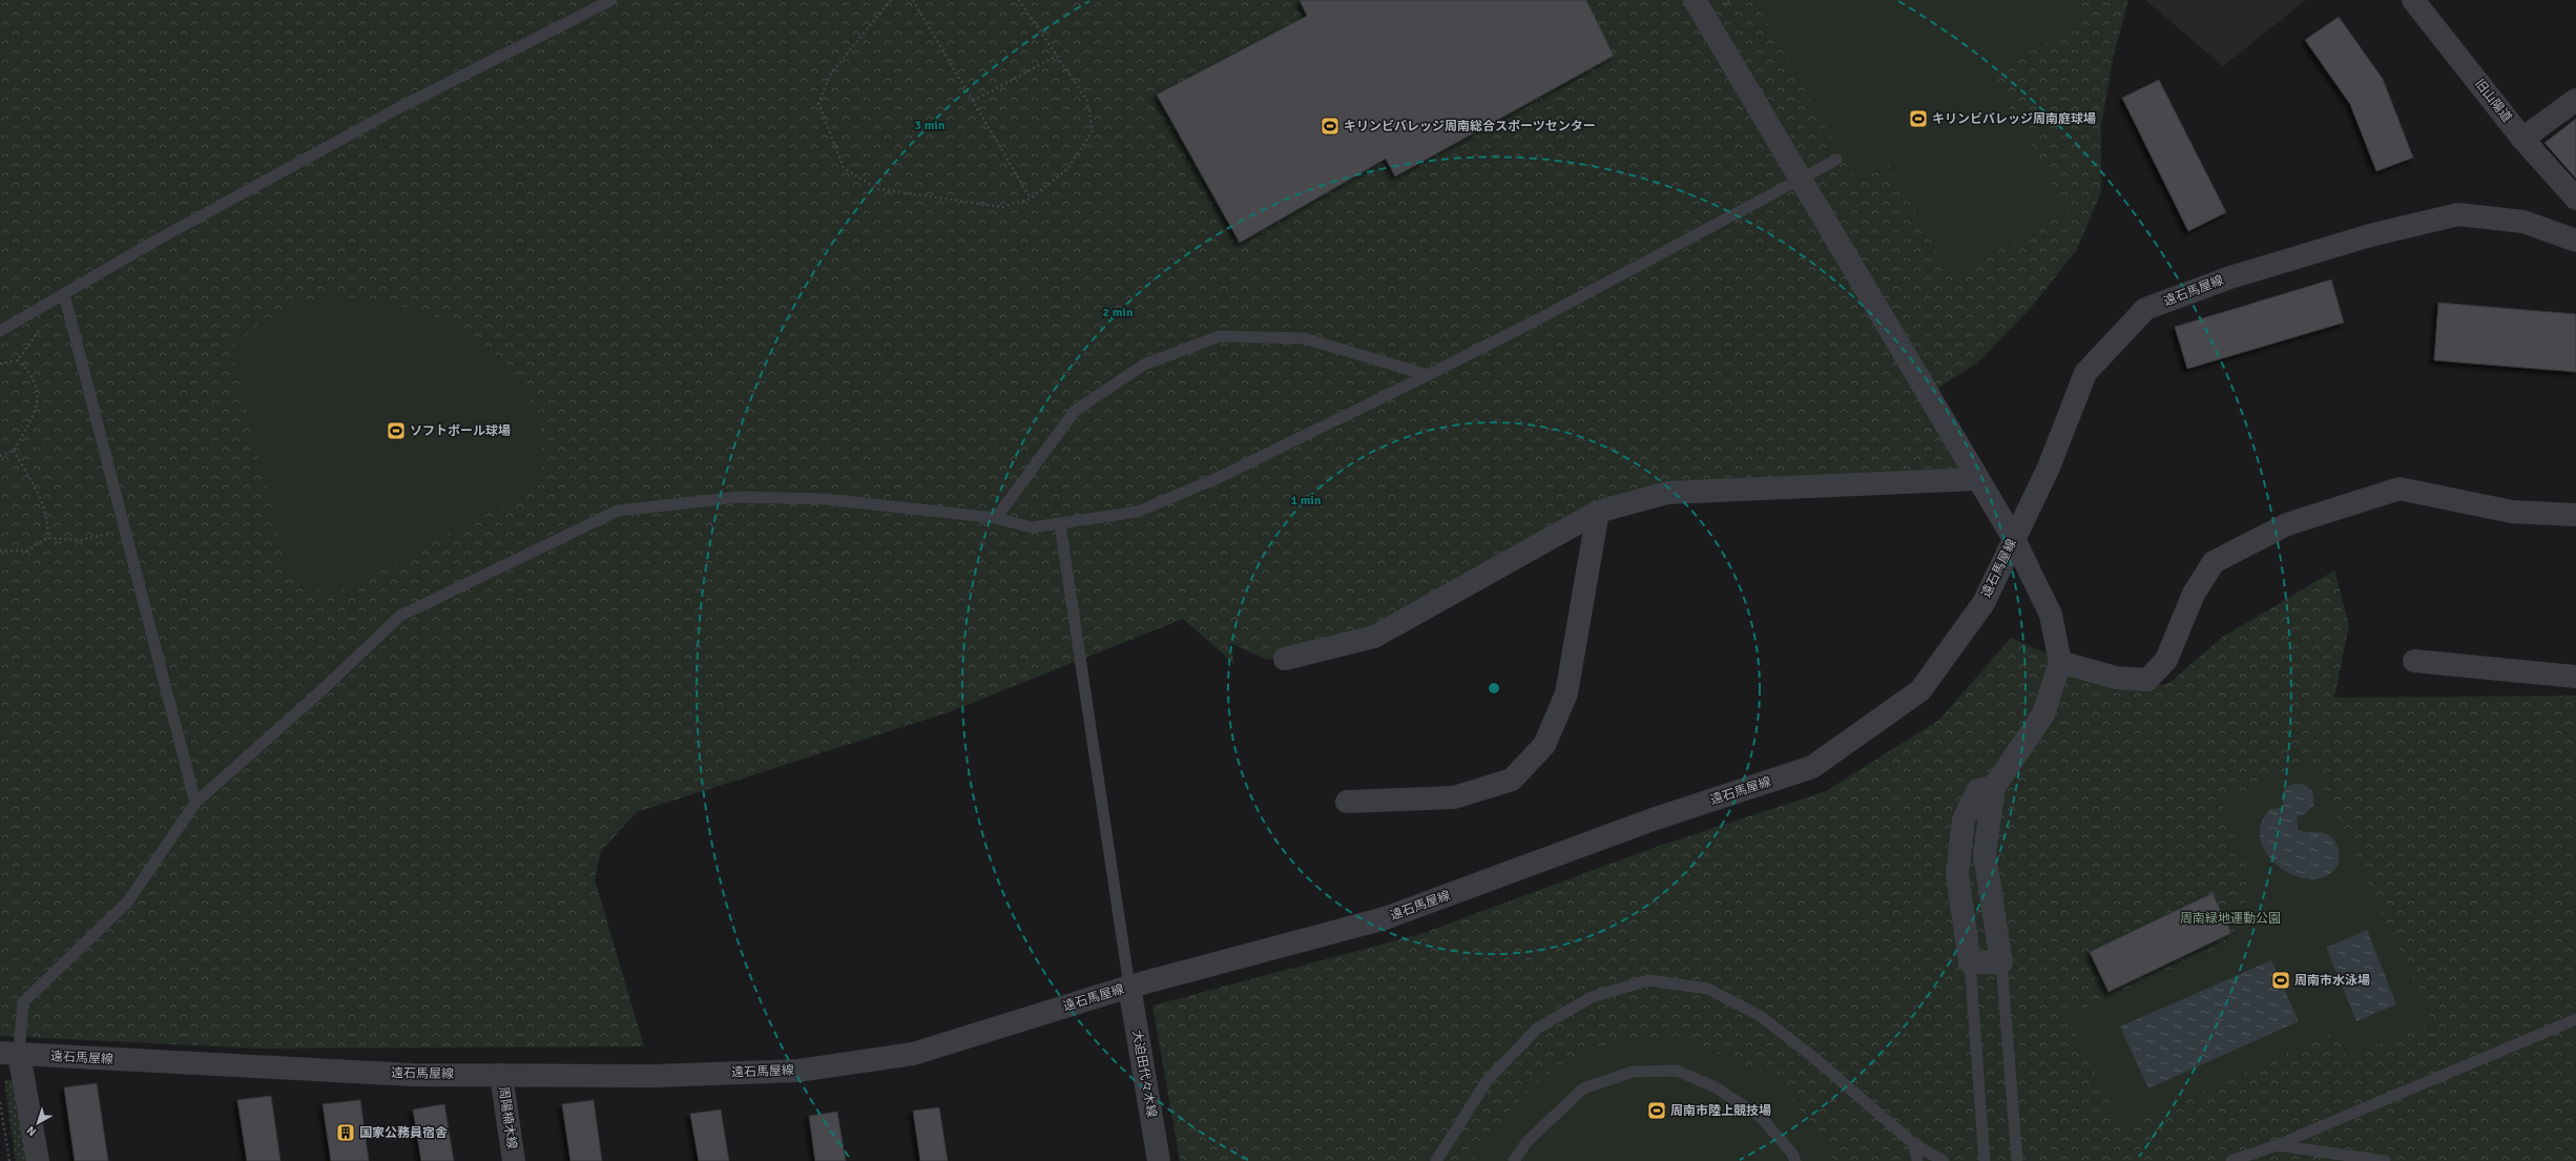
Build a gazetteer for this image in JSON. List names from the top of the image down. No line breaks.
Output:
{"streets":{"street":["旧山陽道","遠石馬屋線","大迫田代々木線","周陽楠木線"]},"crossings":[["遠石馬屋線","大迫田代々木線"],["遠石馬屋線","周陽楠木線"]],"parks":["周南緑地運動公園"],"places":{"sports":["キリンビバレッジ周南庭球場","キリンビバレッジ周南総合スポーツセンター","ソフトボール球場","周南市水泳場","周南市陸上競技場"],"building":["国家公務員宿舎"]},"north":"bottom left","rings":["3 min","2 min","1 min"]}
